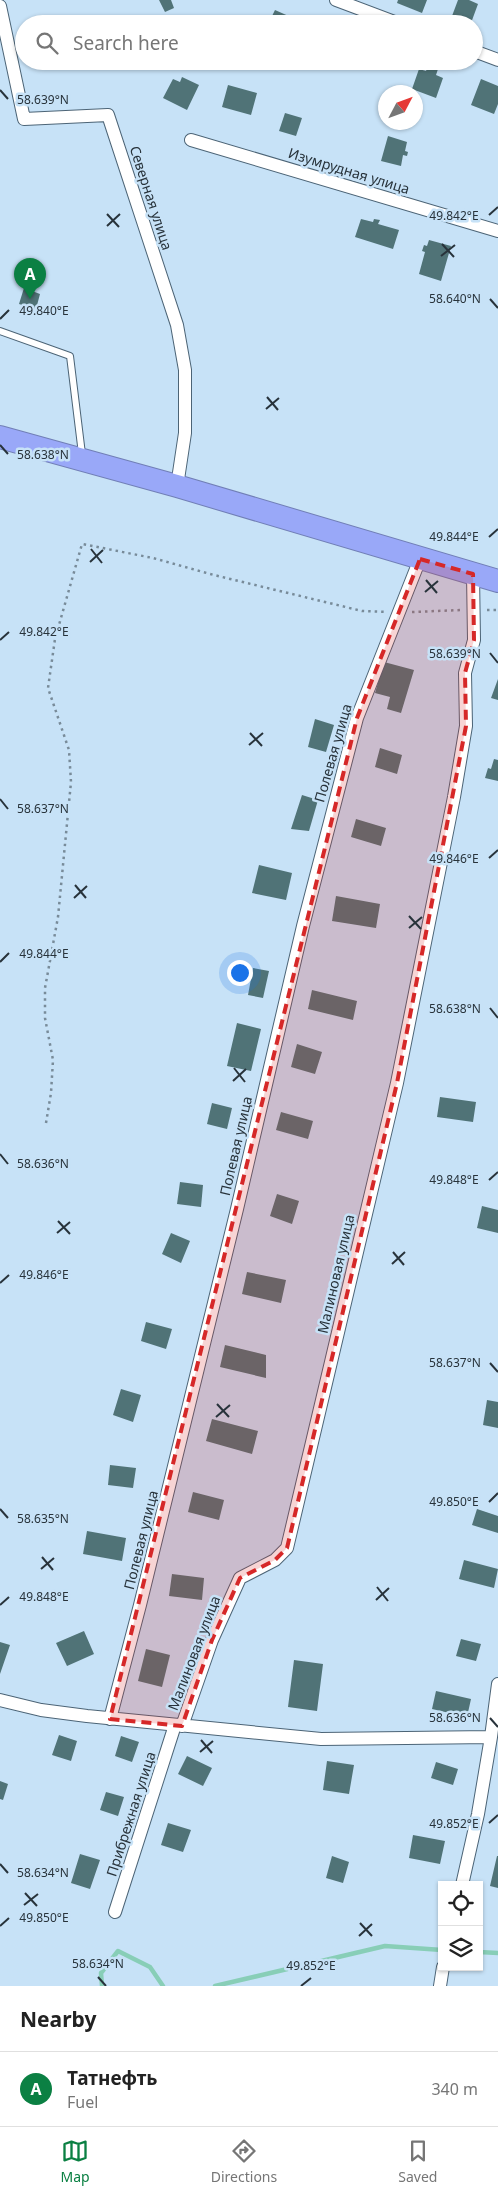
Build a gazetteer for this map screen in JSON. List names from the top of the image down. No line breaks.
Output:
{"streets":{"street":["Изумрудная улица","Северная улица","Полевая улица","Малиновая улица","Прибрежная улица"]},"crossings":[["Малиновая улица","Прибрежная улица"]],"north":"top right","page":{"search":"Search here","pins":"A","heading":"Nearby","list":[{"mark":"A","name":"Татнефть","note":"Fuel","value":"340 m"}],"nav":["Map","Directions","Saved"]},"coordinates":["58.639°N","49.842°E","58.640°N","49.840°E","58.638°N","49.844°E","58.637°N","49.846°E","58.636°N","49.848°E","49.850°E","58.635°N","49.852°E","58.634°N"]}
